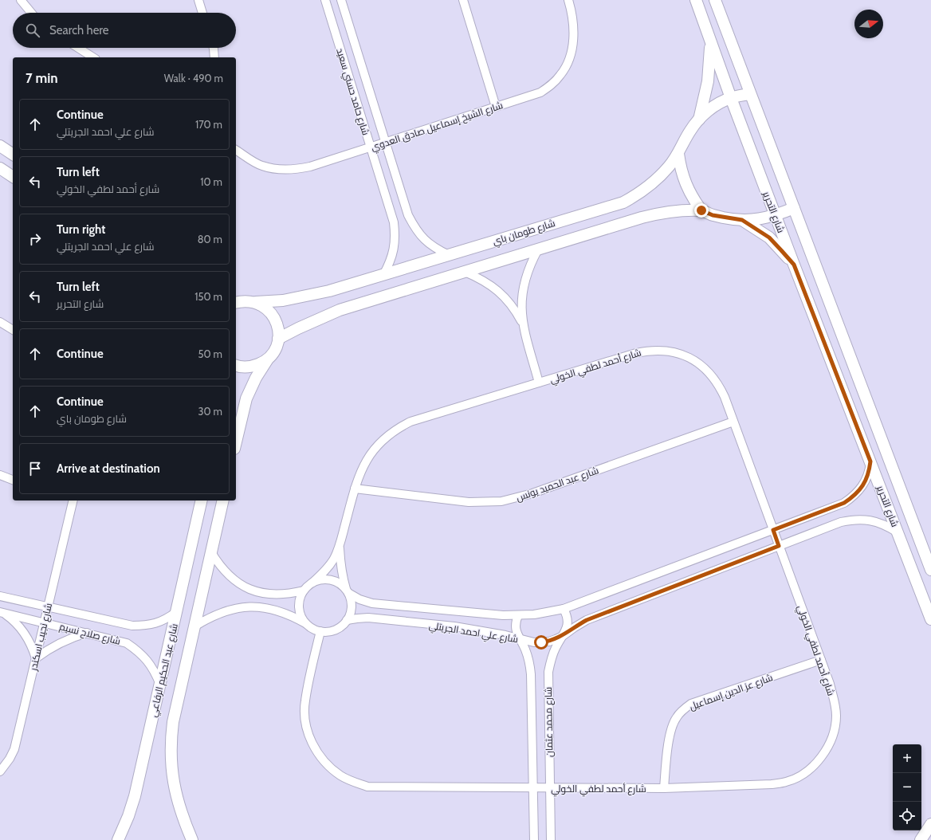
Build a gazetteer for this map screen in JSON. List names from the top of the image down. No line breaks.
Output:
{"streets":{"street":["شارع حامد حسني سعيد","شارع الشيخ إسماعيل صادق العدوي","شارع التحرير","شارع طومان باي","شارع أحمد لطفي الخولي","شارع عبد الحميد يونس","شارع علي احمد الجريتلي","شارع صلاح نسيم","شارع نجيب اسكندر","شارع عبد الحكيم الرفاعي","شارع عز الدين إسماعيل","شارع محمد عثمان"]},"crossings":[["شارع حامد حسني سعيد","شارع الشيخ إسماعيل صادق العدوي"],["شارع حامد حسني سعيد","شارع طومان باي"],["شارع التحرير","شارع طومان باي"],["شارع التحرير","شارع علي احمد الجريتلي"],["شارع أحمد لطفي الخولي","شارع عبد الحميد يونس"],["شارع أحمد لطفي الخولي","شارع علي احمد الجريتلي"],["شارع أحمد لطفي الخولي","شارع عز الدين إسماعيل"],["شارع أحمد لطفي الخولي","شارع محمد عثمان"],["شارع علي احمد الجريتلي","شارع محمد عثمان"],["شارع صلاح نسيم","شارع نجيب اسكندر"],["شارع صلاح نسيم","شارع عبد الحكيم الرفاعي"]],"north":"right","page":{"search":"Search here","heading":["7 min","Walk · 490 m"],"list":[["Continue","شارع علي احمد الجريتلي","170 m"],["Turn left","شارع أحمد لطفي الخولي","10 m"],["Turn right","شارع علي احمد الجريتلي","80 m"],["Turn left","شارع التحرير","150 m"],["Continue","50 m"],["Continue","شارع طومان باي","30 m"],"Arrive at destination"],"map_buttons":["+","−"]}}
